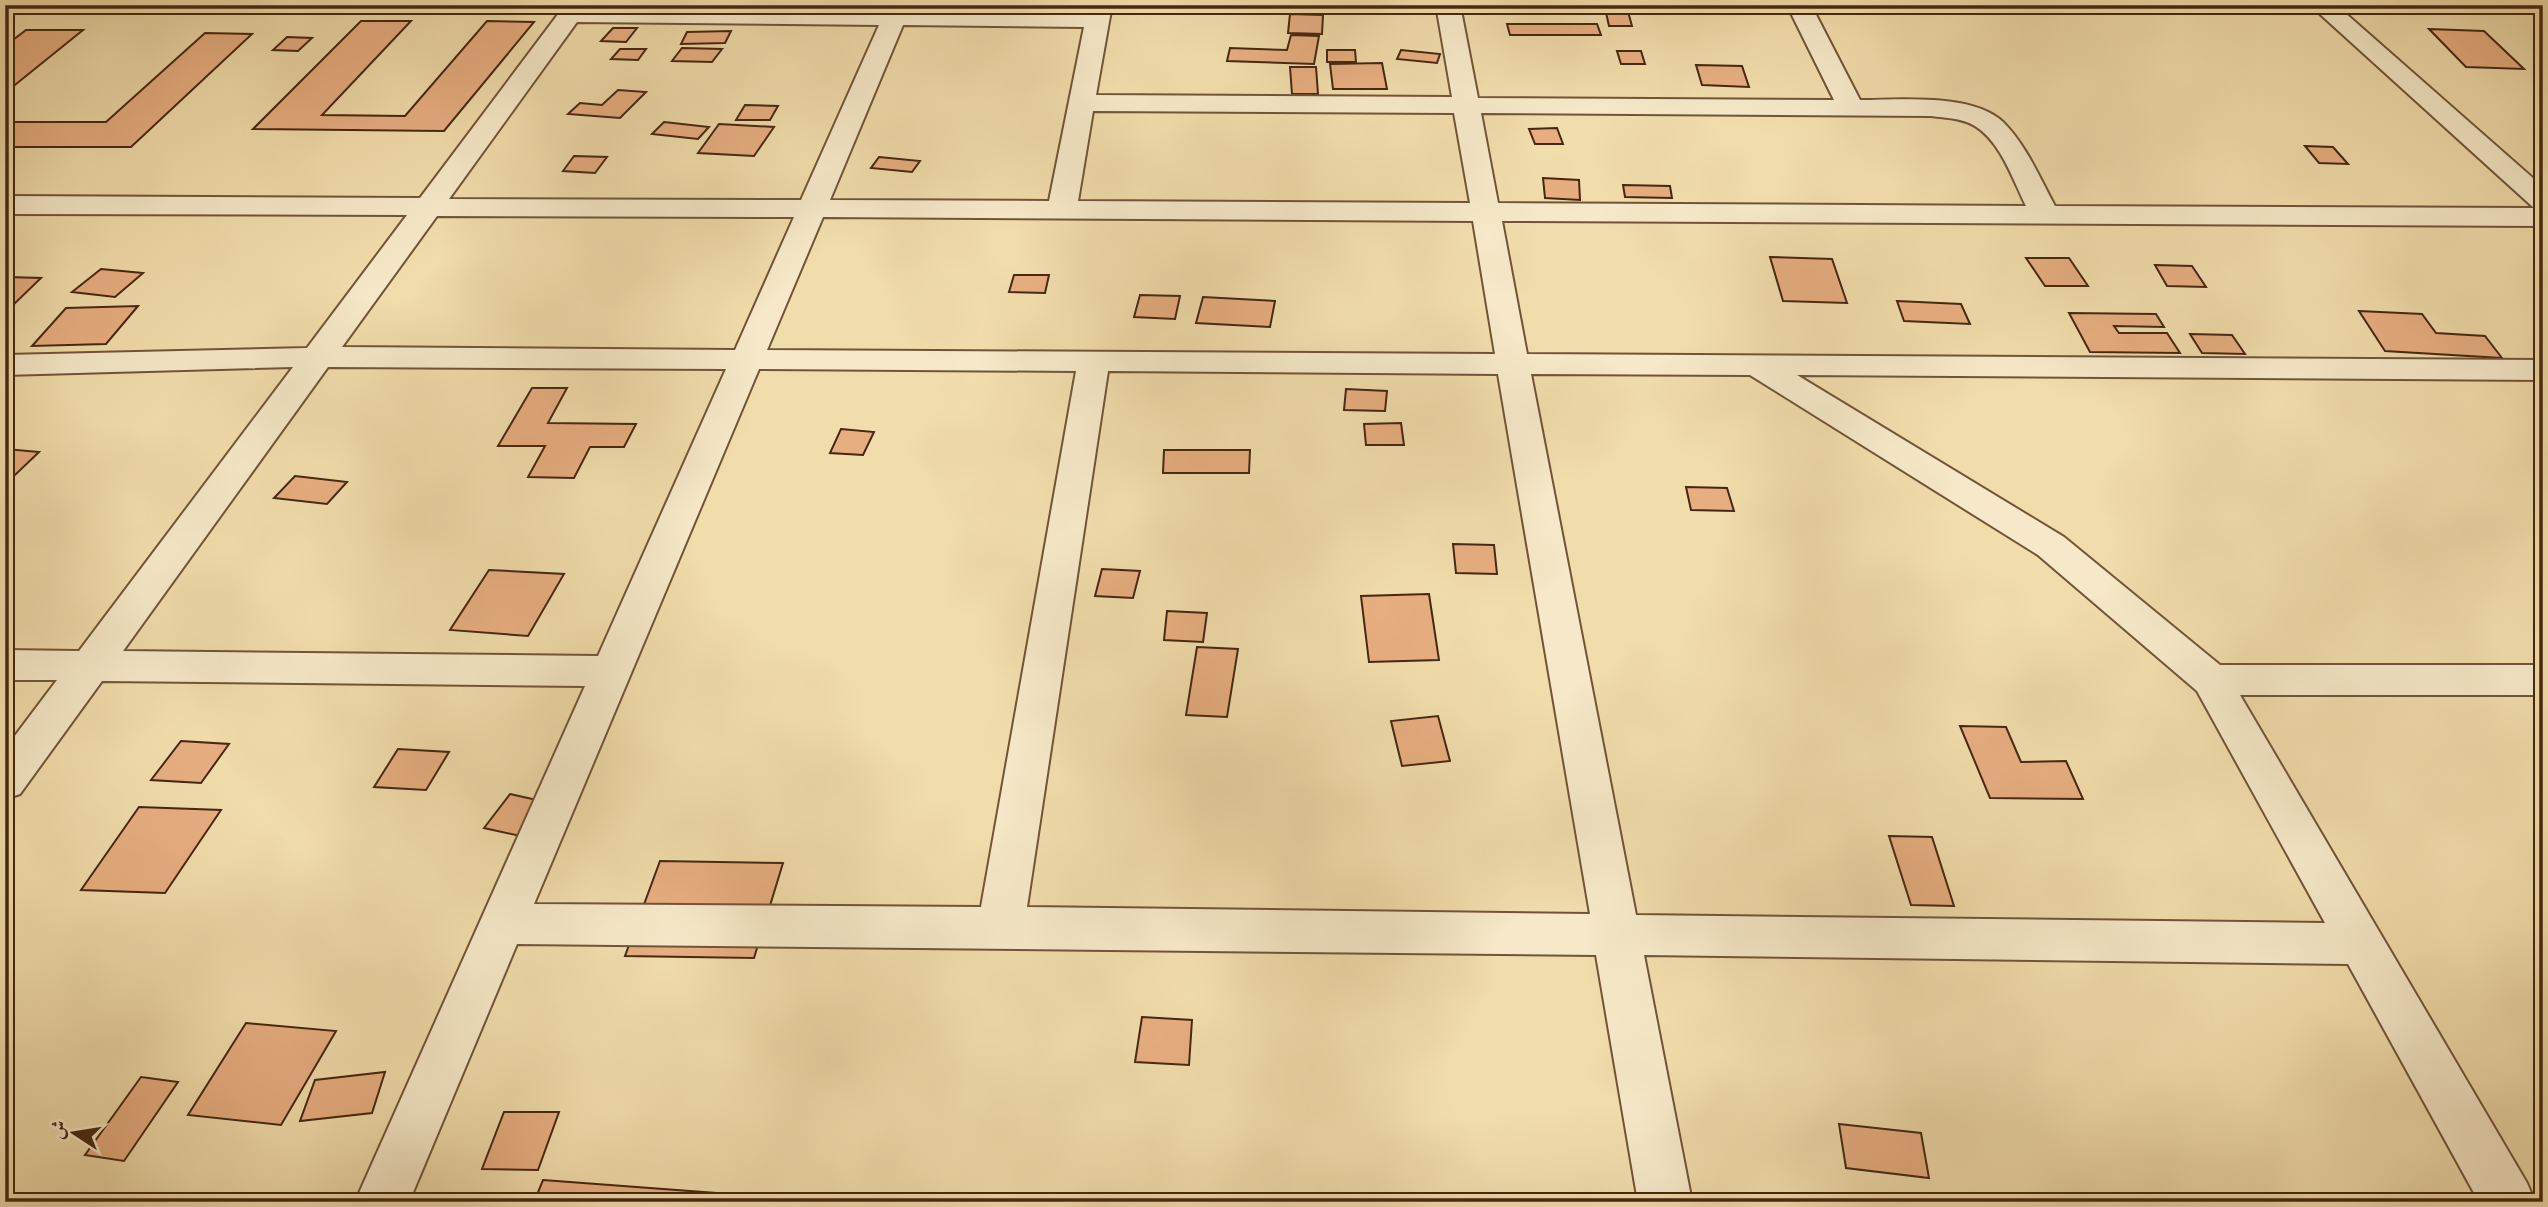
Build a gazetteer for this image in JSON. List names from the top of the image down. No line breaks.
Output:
{"north":"left"}
